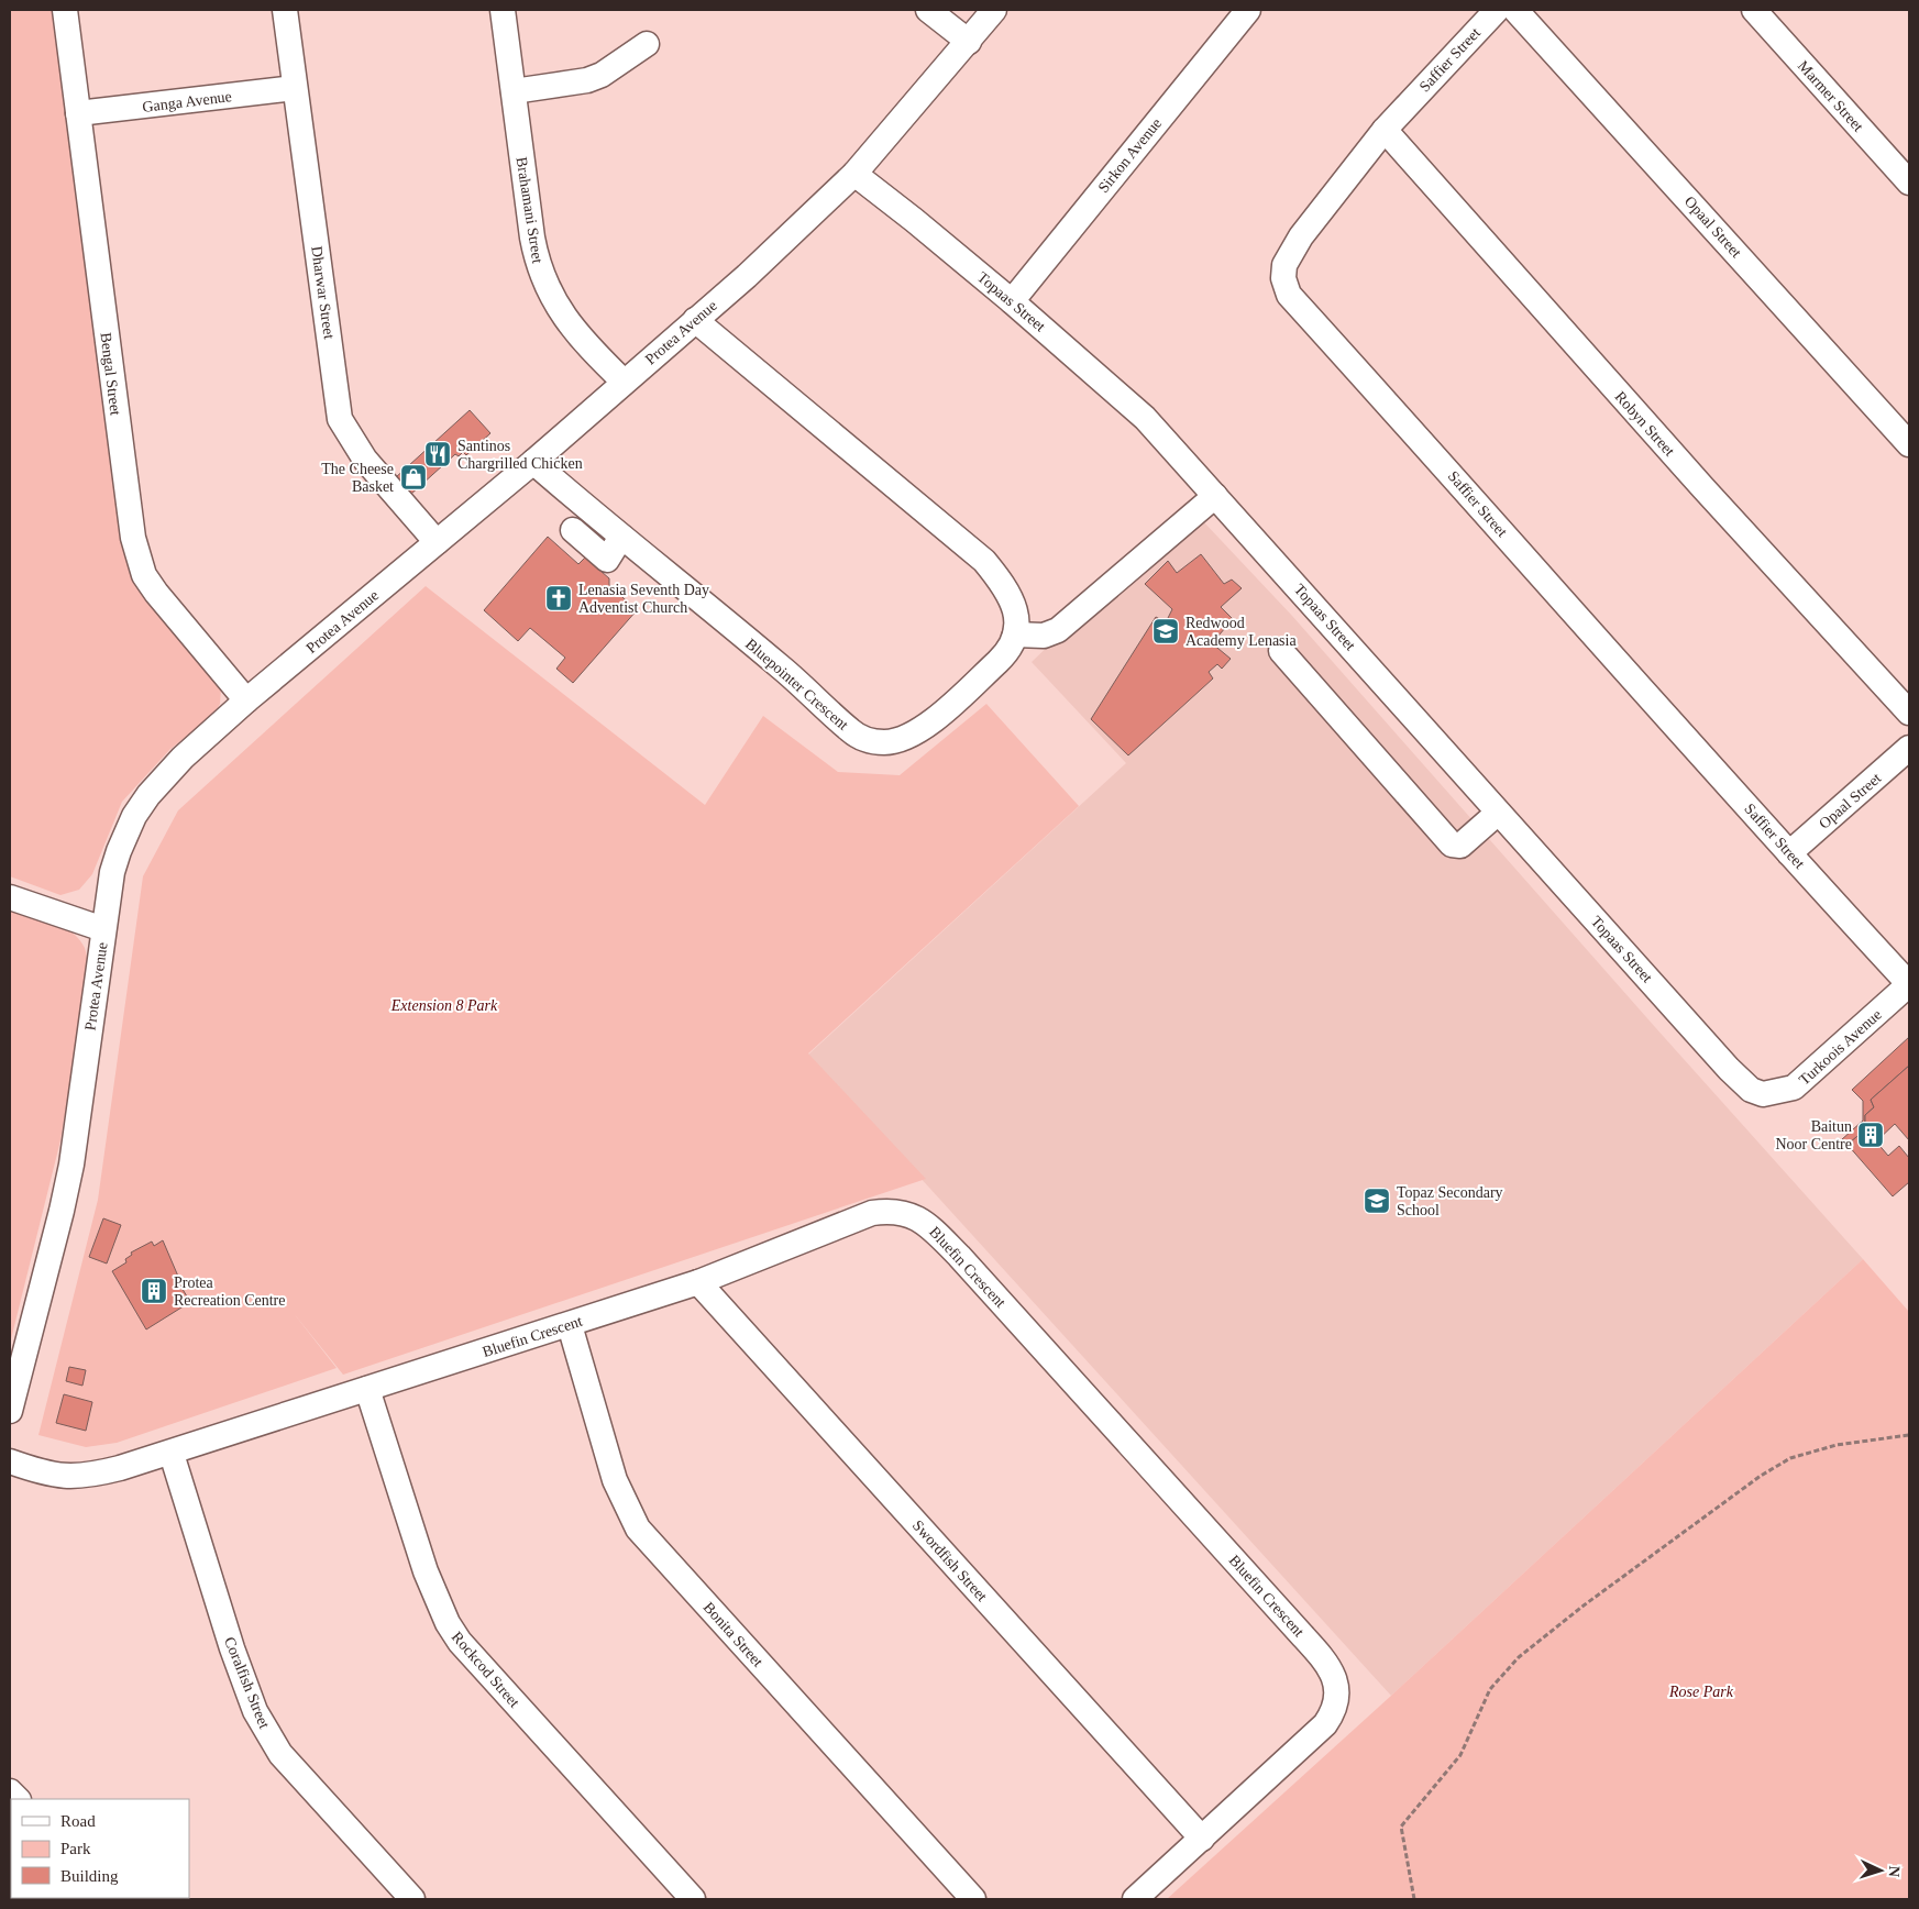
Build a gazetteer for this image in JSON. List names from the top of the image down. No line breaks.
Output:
{"streets":{"street":["Saffier Street","Marmer Street","Ganga Avenue","Sirkon Avenue","Brahamani Street","Opaal Street","Dharwar Street","Topaas Street","Protea Avenue","Bengal Street","Robyn Street","Bluepointer Crescent","Turkoois Avenue","Bluefin Crescent","Swordfish Street","Bonita Street","Rockcod Street","Coralfish Street"]},"crossings":[["Saffier Street","Opaal Street"],["Saffier Street","Robyn Street"],["Saffier Street","Turkoois Avenue"],["Ganga Avenue","Dharwar Street"],["Ganga Avenue","Bengal Street"],["Sirkon Avenue","Topaas Street"],["Brahamani Street","Protea Avenue"],["Dharwar Street","Protea Avenue"],["Topaas Street","Protea Avenue"],["Topaas Street","Turkoois Avenue"],["Protea Avenue","Bengal Street"],["Protea Avenue","Bluepointer Crescent"],["Bluefin Crescent","Swordfish Street"],["Bluefin Crescent","Bonita Street"],["Bluefin Crescent","Rockcod Street"],["Bluefin Crescent","Coralfish Street"]],"parks":["Extension 8 Park","Rose Park"],"places":{"restaurant":["Santinos Chargrilled Chicken"],"shop":["The Cheese Basket"],"church":["Lenasia Seventh Day Adventist Church"],"school or university":["Redwood Academy Lenasia","Topaz Secondary School"],"building":["Baitun Noor Centre","Protea Recreation Centre"]},"legend":["Road","Park","Building"],"north":"right"}
